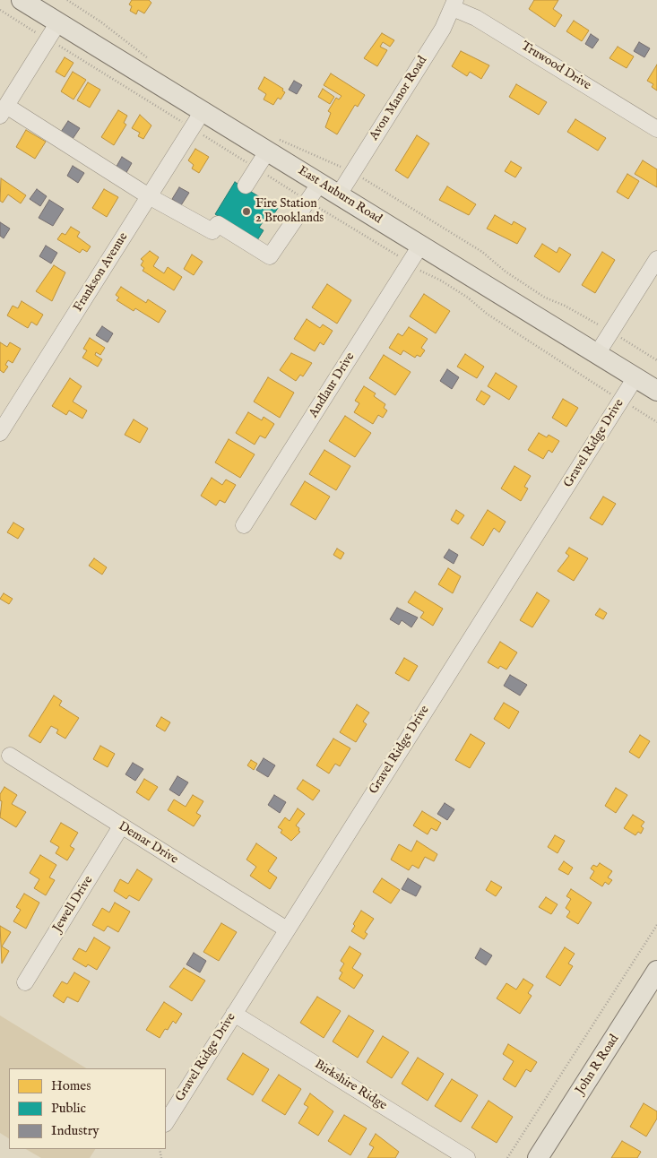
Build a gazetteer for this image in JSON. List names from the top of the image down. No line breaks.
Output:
{"streets":{"main road":["East Auburn Road","John R Road"],"street":["Truwood Drive","Avon Manor Road","Frankson Avenue","Andlaur Drive","Gravel Ridge Drive","Demar Drive","Jewell Drive","Birkshire Ridge"]},"crossings":[["Truwood Drive","Avon Manor Road"],["Avon Manor Road","East Auburn Road"],["East Auburn Road","Frankson Avenue"],["East Auburn Road","Andlaur Drive"],["East Auburn Road","Gravel Ridge Drive"],["Gravel Ridge Drive","Demar Drive"],["Gravel Ridge Drive","Birkshire Ridge"],["Demar Drive","Jewell Drive"]],"places":["Fire Station 2 Brooklands"],"legend":["Homes","Public","Industry"]}
